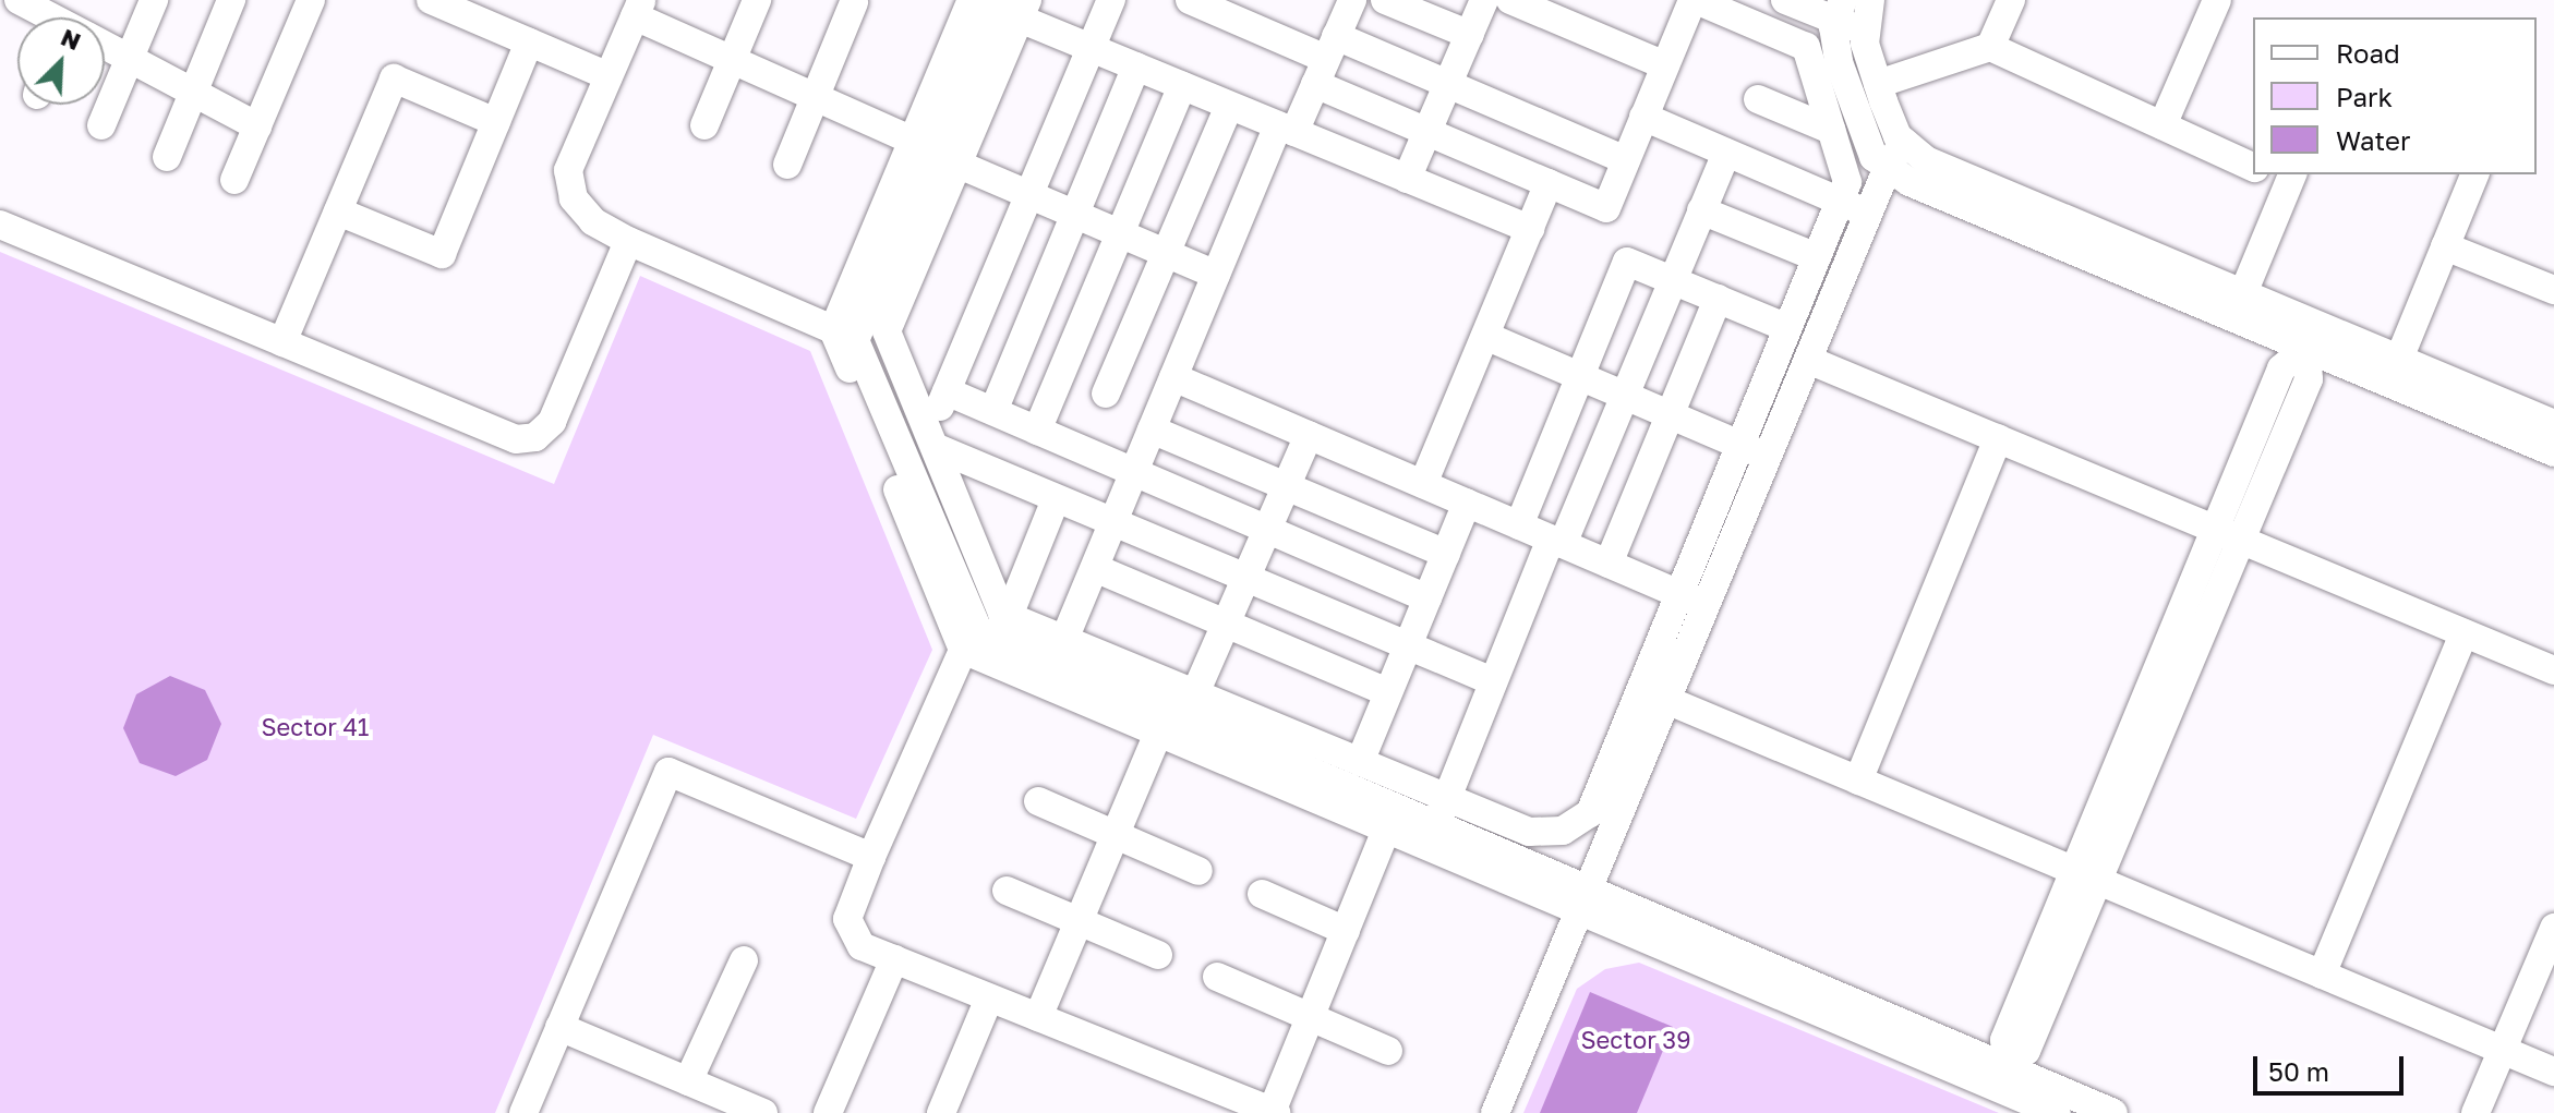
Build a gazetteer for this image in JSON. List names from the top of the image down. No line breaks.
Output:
{"parks":["Sector 41","Sector 39"],"legend":["Road","Park","Water"],"scale_bar":"50 m","north":"top right"}
